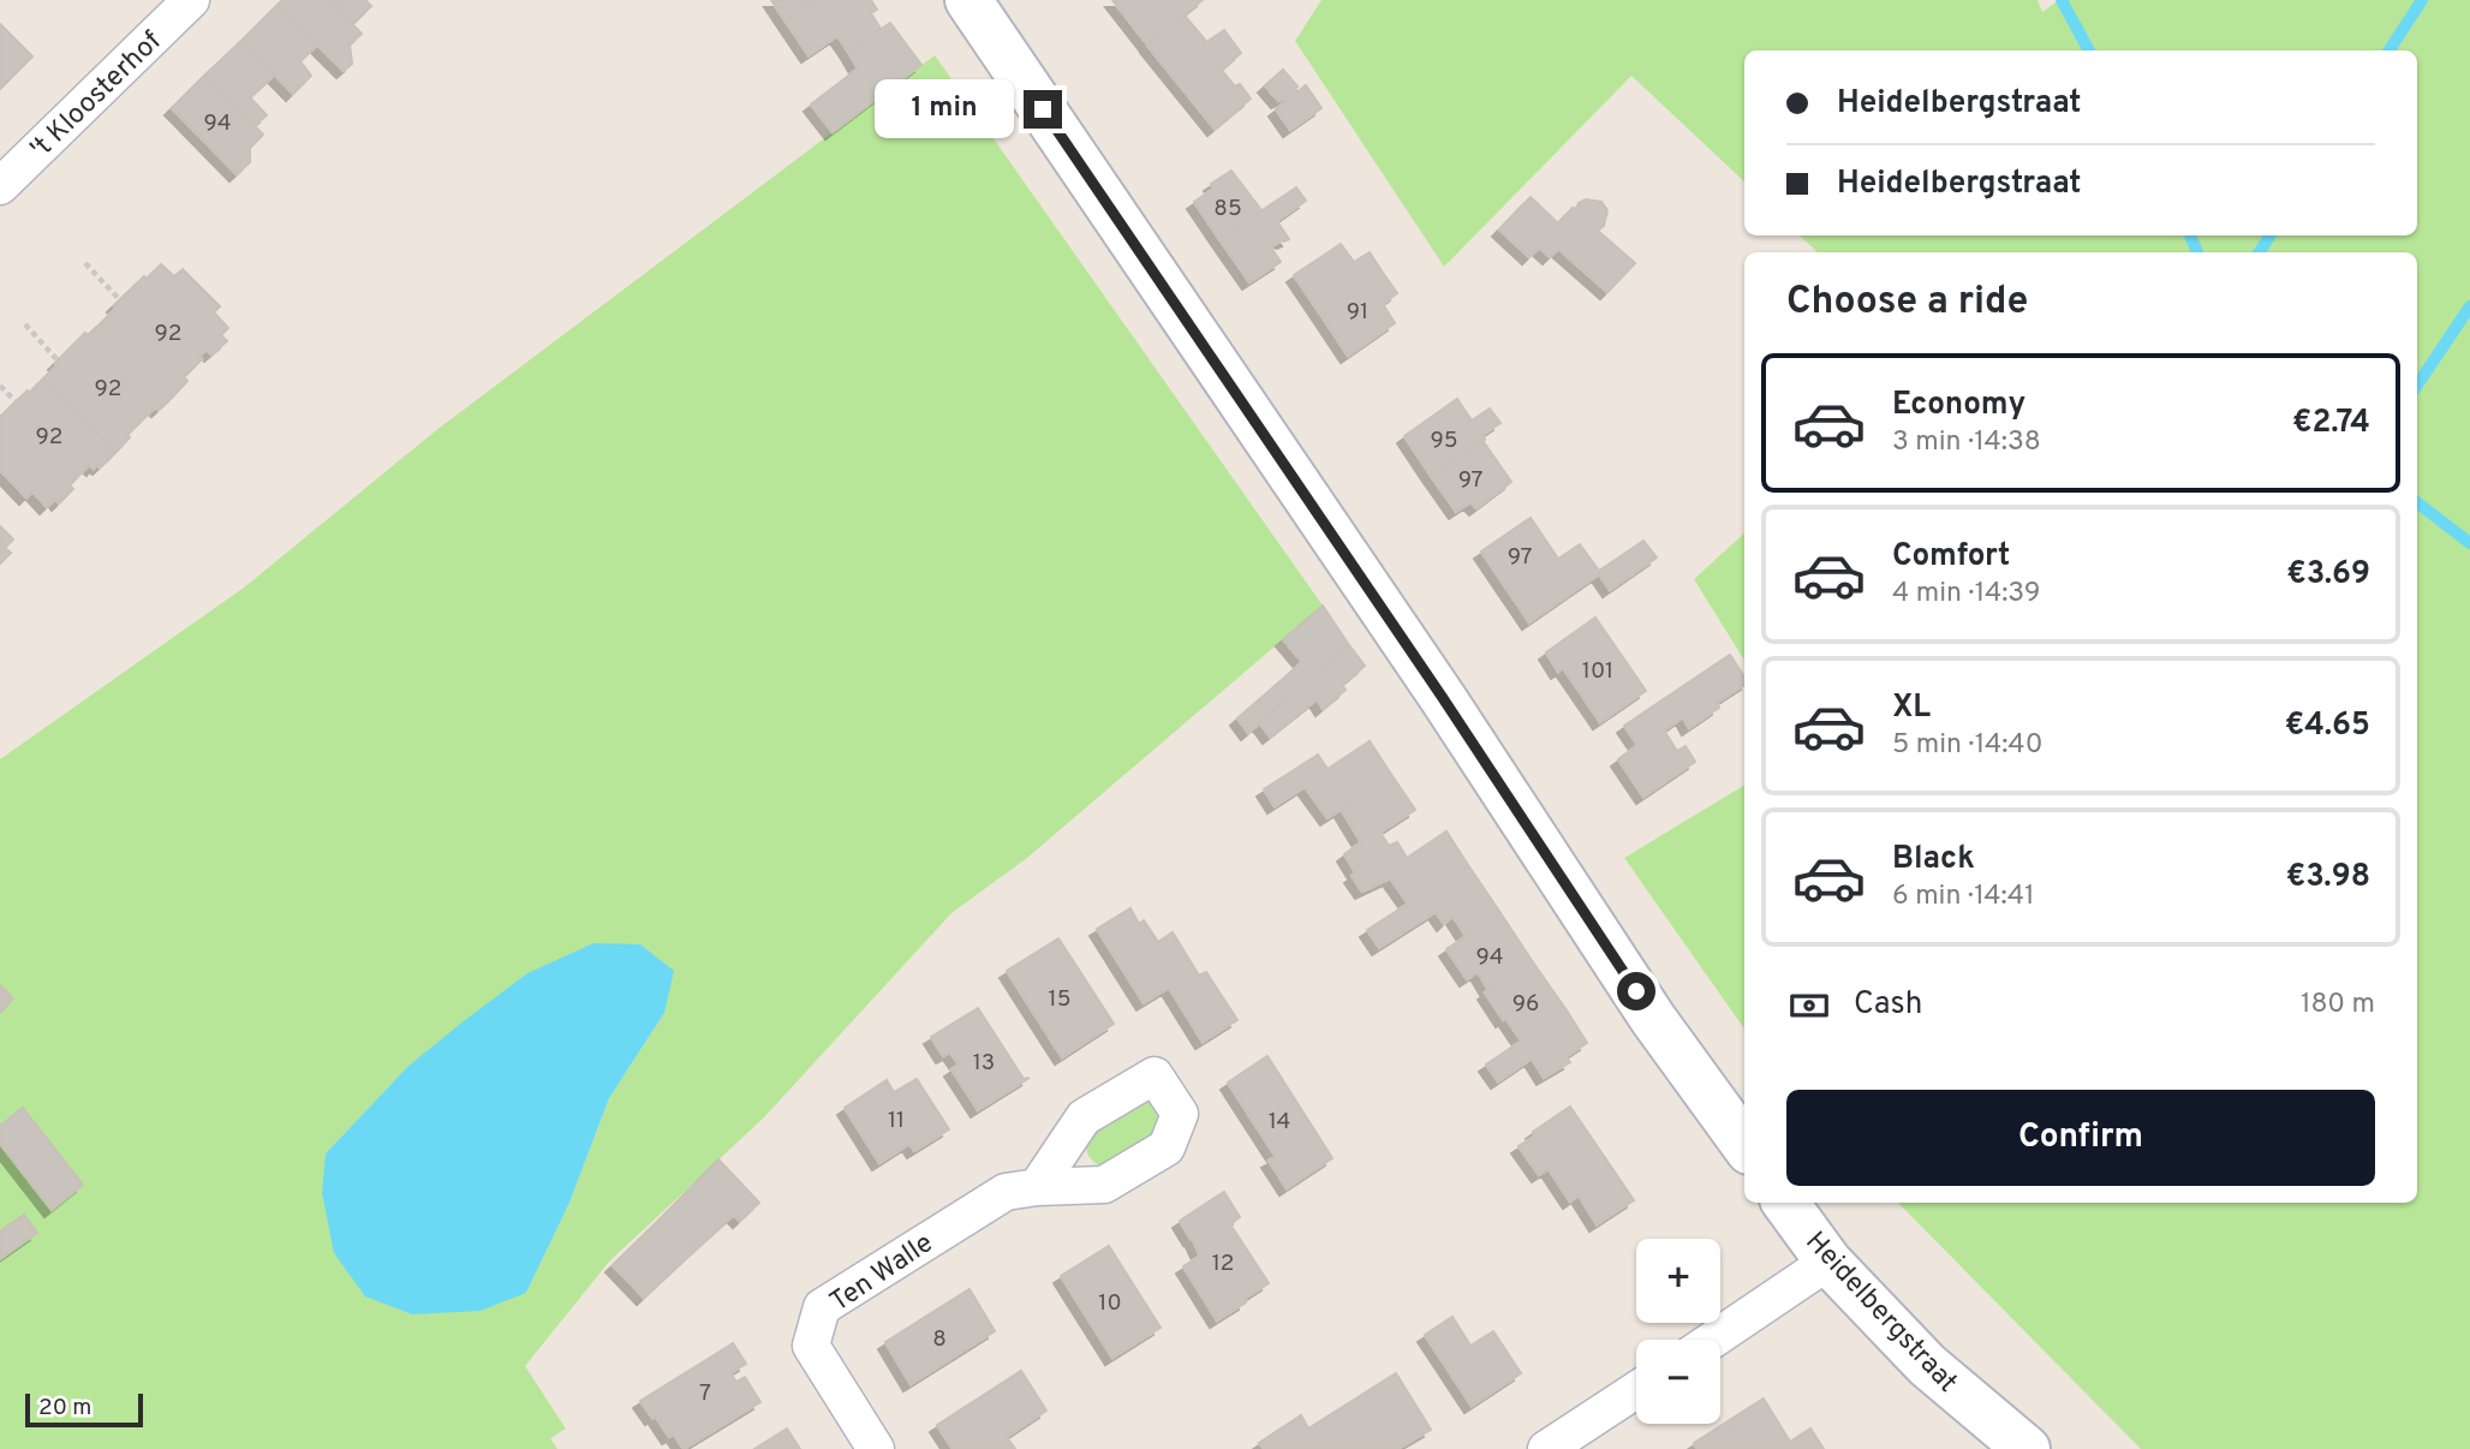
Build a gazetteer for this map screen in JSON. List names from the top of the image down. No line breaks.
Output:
{"streets":{"main road":["Heidelbergstraat"],"street":["'t Kloosterhof","Ten Walle"]},"house_numbers":["94","85","91","92","92","92","95","97","97","101","94","15","96","13","11","14","12","10","8","7"],"scale_bar":"20 m","page":{"banner":["Heidelbergstraat","Heidelbergstraat"],"bubble":"1 min","heading":"Choose a ride","list":[{"name":"Economy","note":"3 min · 14:38","value":"€2.74"},{"name":"Comfort","note":"4 min · 14:39","value":"€3.69"},{"name":"XL","note":"5 min · 14:40","value":"€4.65"},{"name":"Black","note":"6 min · 14:41","value":"€3.98"}],"pay":["Cash","180 m"],"buttons":"Confirm","map_buttons":["+","−"],"scale":"20 m"}}
